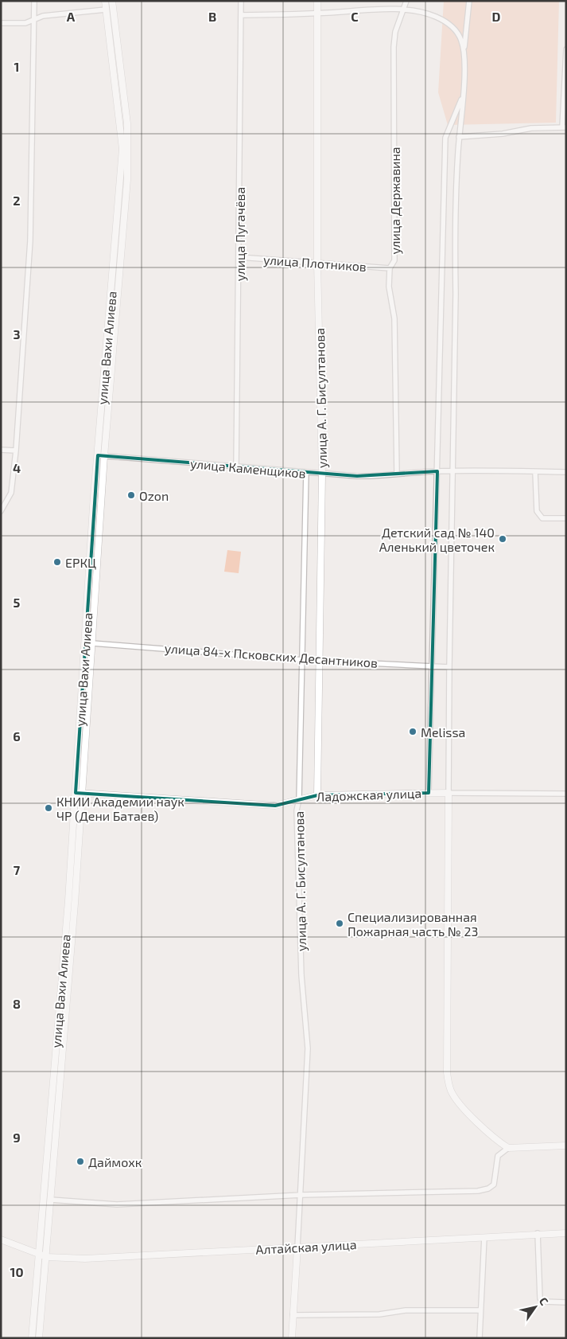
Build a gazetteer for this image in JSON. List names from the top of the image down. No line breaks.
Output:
{"streets":{"main road":["улица Вахи Алиева","улица А. Г. Бисултанова","Ладожская улица","Алтайская улица"],"street":["улица Державина","улица Пугачёва","улица Плотников","улица Каменщиков","улица 84-х Псковских Десантников"]},"crossings":[["улица Державина","улица Плотников"],["улица Державина","улица Каменщиков"],["улица Пугачёва","улица Плотников"],["улица Пугачёва","улица Каменщиков"],["улица Плотников","улица А. Г. Бисултанова"],["улица Вахи Алиева","улица Каменщиков"],["улица Вахи Алиева","улица 84-х Псковских Десантников"],["улица Вахи Алиева","Ладожская улица"],["улица Вахи Алиева","Алтайская улица"],["улица А. Г. Бисултанова","улица Каменщиков"],["улица А. Г. Бисултанова","улица 84-х Псковских Десантников"],["улица А. Г. Бисултанова","Ладожская улица"],["улица А. Г. Бисултанова","Алтайская улица"]],"places":["Ozon","Детский сад № 140 Аленький цветочек","ЕРКЦ","Melissa","КНИИ Академии наук ЧР (Дени Батаев)","Специализированная Пожарная часть № 23","Даймохк"],"north":"top right","grid":{"columns":["A","B","C","D"],"rows":["1","2","3","4","5","6","7","8","9","10"]}}
